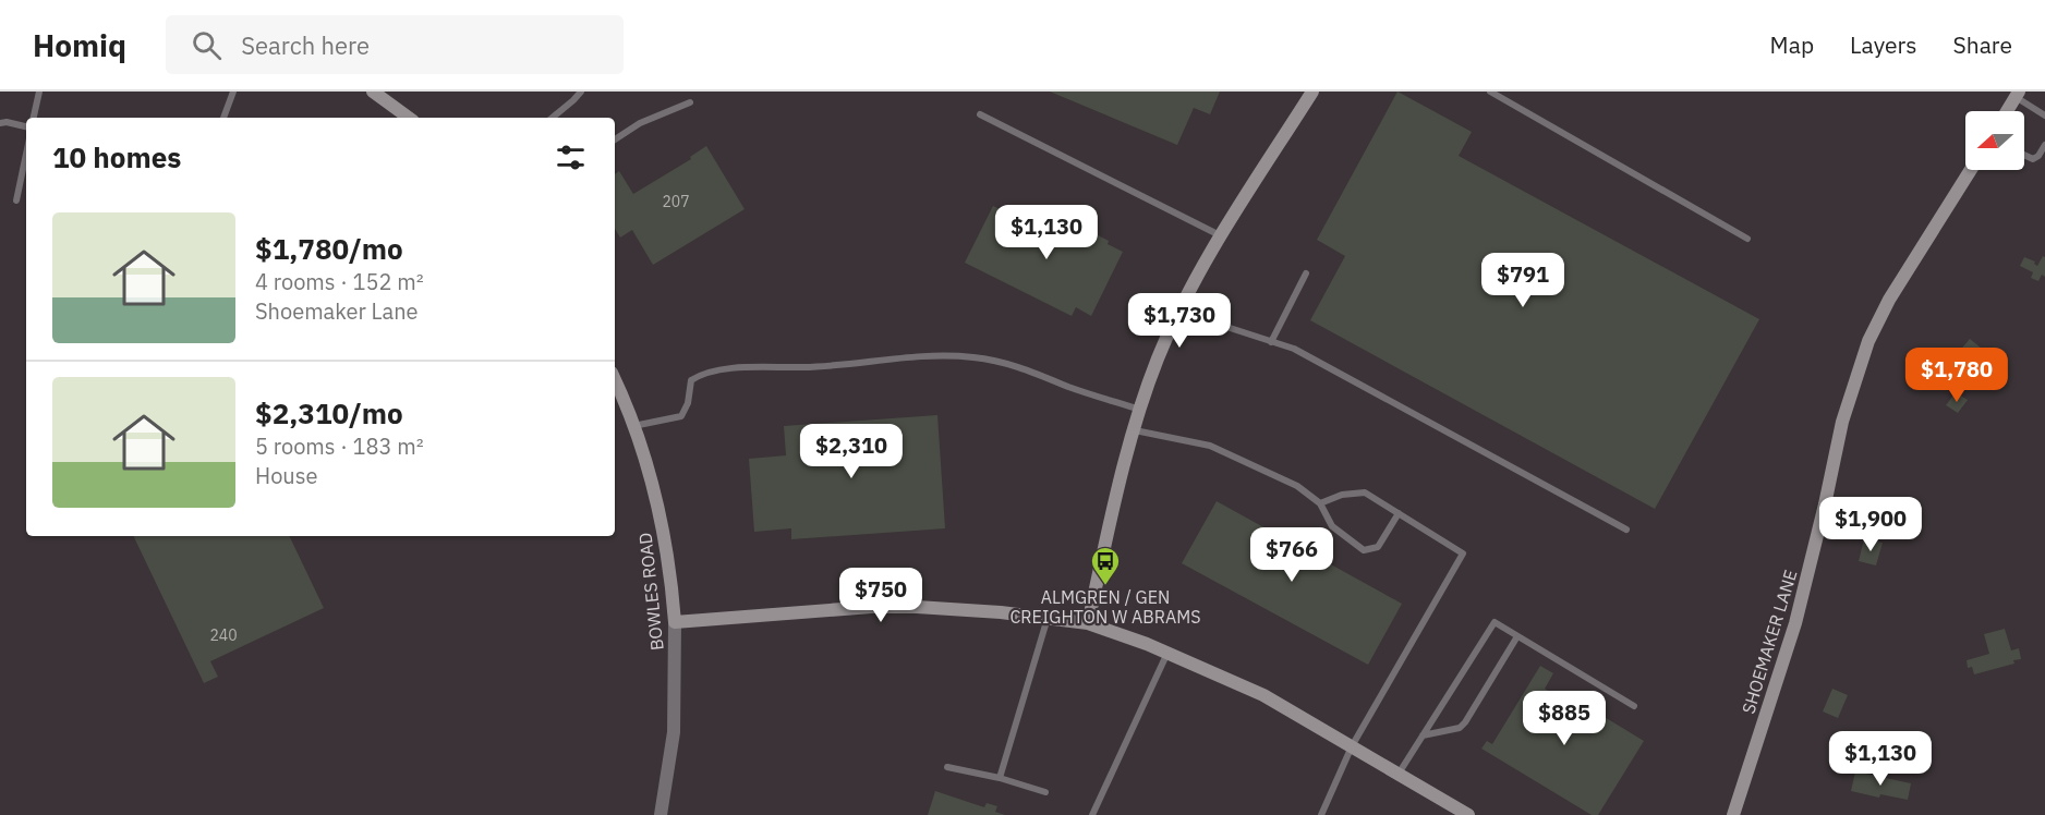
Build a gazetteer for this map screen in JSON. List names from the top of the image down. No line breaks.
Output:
{"streets":{"street":["BOWLES ROAD","SHOEMAKER LANE"]},"places":{"bus stop":["ALMGREN / GEN CREIGHTON W ABRAMS"]},"house_numbers":["207","240"],"north":"left","page":{"header":"Homiq","search":"Search here","nav":["Map","Layers","Share"],"heading":"10 homes","list":[{"name":"$1,780/mo","note":"4 rooms · 152 m² · Shoemaker Lane"},{"name":"$2,310/mo","note":"5 rooms · 183 m² · House"}],"price":["$1,130","$791","$1,730","$1,780","$2,310","$1,900","$766","$750","$885","$1,130"]}}
